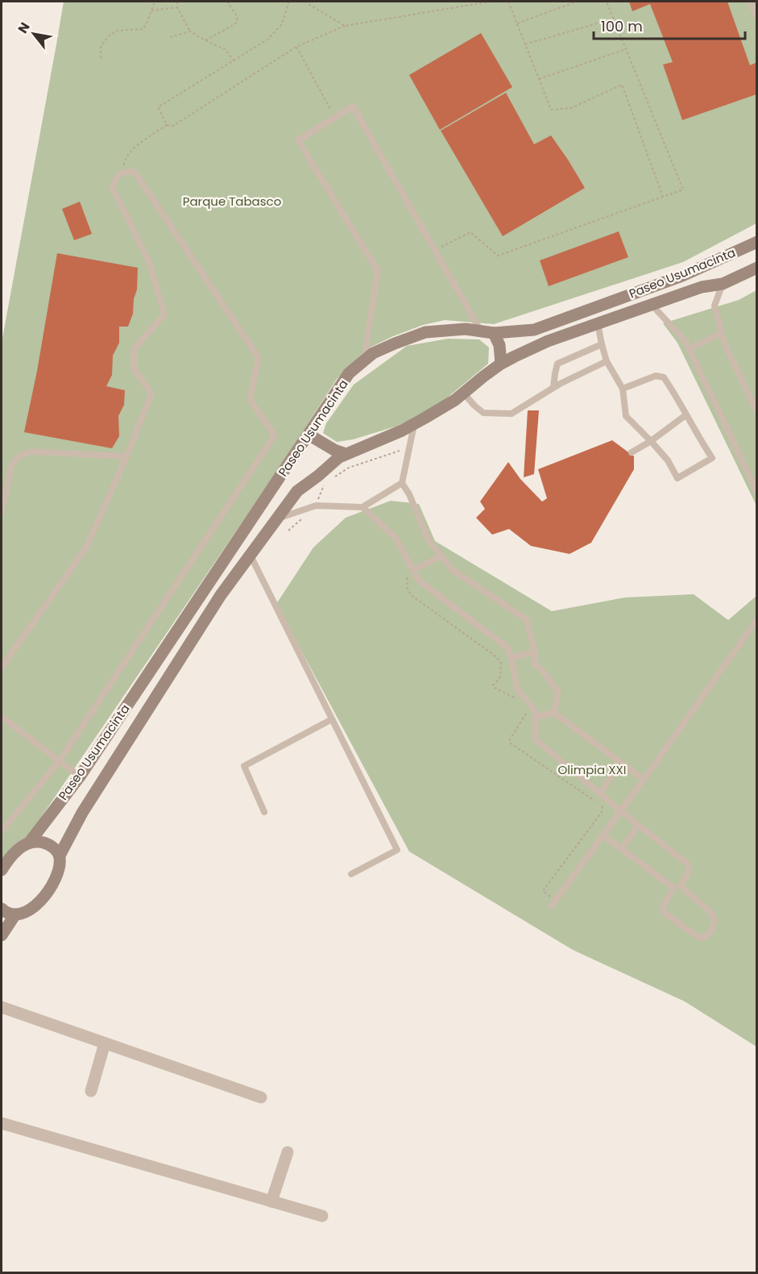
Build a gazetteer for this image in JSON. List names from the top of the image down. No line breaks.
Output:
{"streets":{"main road":["Paseo Usumacinta"]},"parks":["Parque Tabasco","Olimpia XXI"],"scale_bar":"100 m","north":"top left"}
